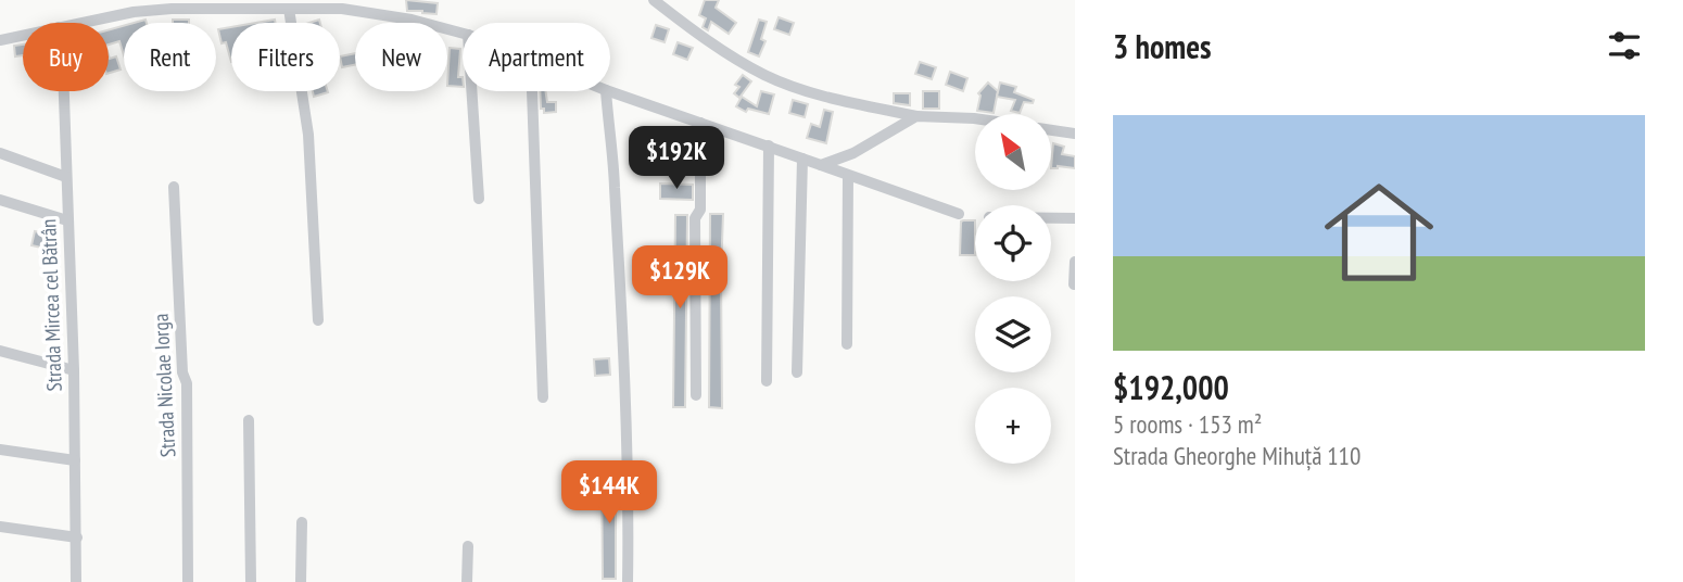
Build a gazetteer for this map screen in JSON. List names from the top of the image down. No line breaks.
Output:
{"streets":{"street":["Strada Mircea cel Bătrân","Strada Nicolae Iorga"]},"north":"top left","page":{"heading":"3 homes","chip":["Buy","Rent","Filters","New","Apartment"],"list":[{"name":"$192,000","note":"5 rooms · 153 m² · Strada Gheorghe Mihuță 110"}],"map_buttons":"+","price":["$192K","$129K","$144K"]}}
